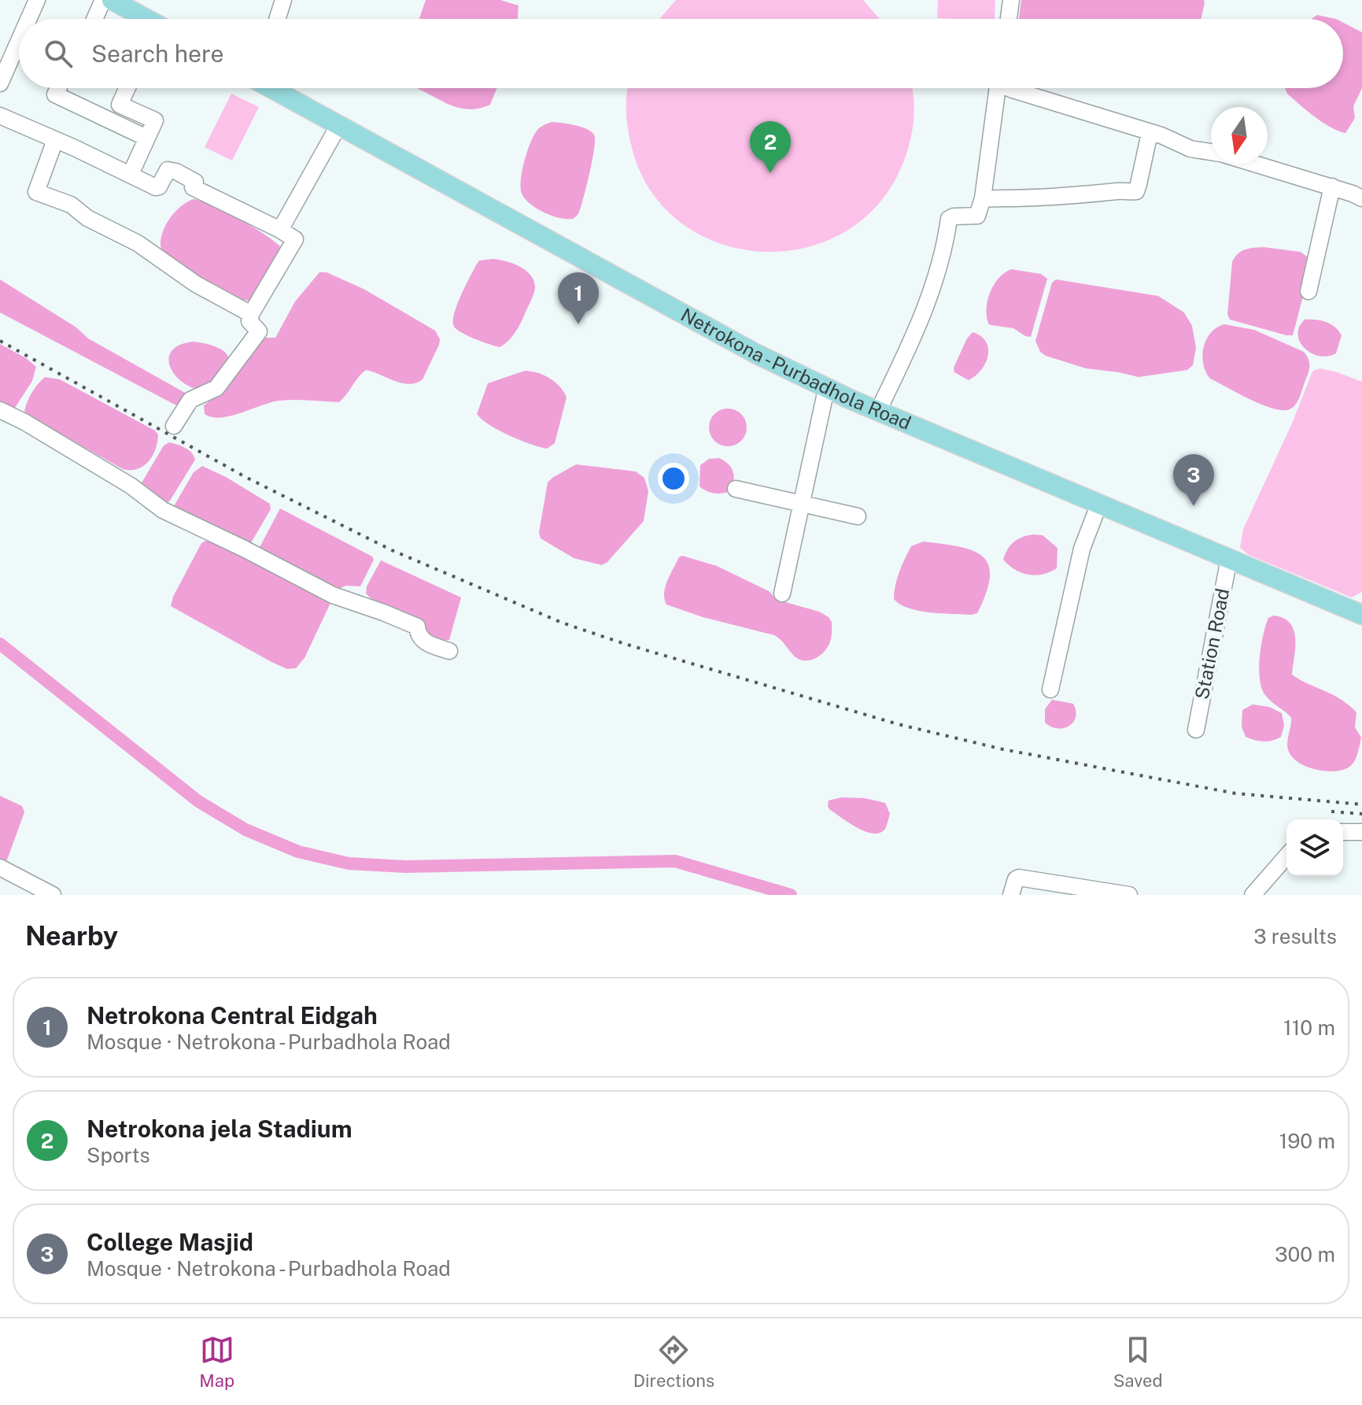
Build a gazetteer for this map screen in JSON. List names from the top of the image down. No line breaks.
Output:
{"streets":{"main road":["Netrokona - Purbadhola Road"],"street":["Station Road"]},"crossings":[["Netrokona - Purbadhola Road","Station Road"]],"north":"bottom","page":{"search":"Search here","pins":["2","1","3"],"heading":["Nearby","3 results"],"list":[{"mark":"1","name":"Netrokona Central Eidgah","note":"Mosque · Netrokona - Purbadhola Road","value":"110 m"},{"mark":"2","name":"Netrokona jela Stadium","note":"Sports","value":"190 m"},{"mark":"3","name":"College Masjid","note":"Mosque · Netrokona - Purbadhola Road","value":"300 m"}],"nav":["Map","Directions","Saved"]}}
